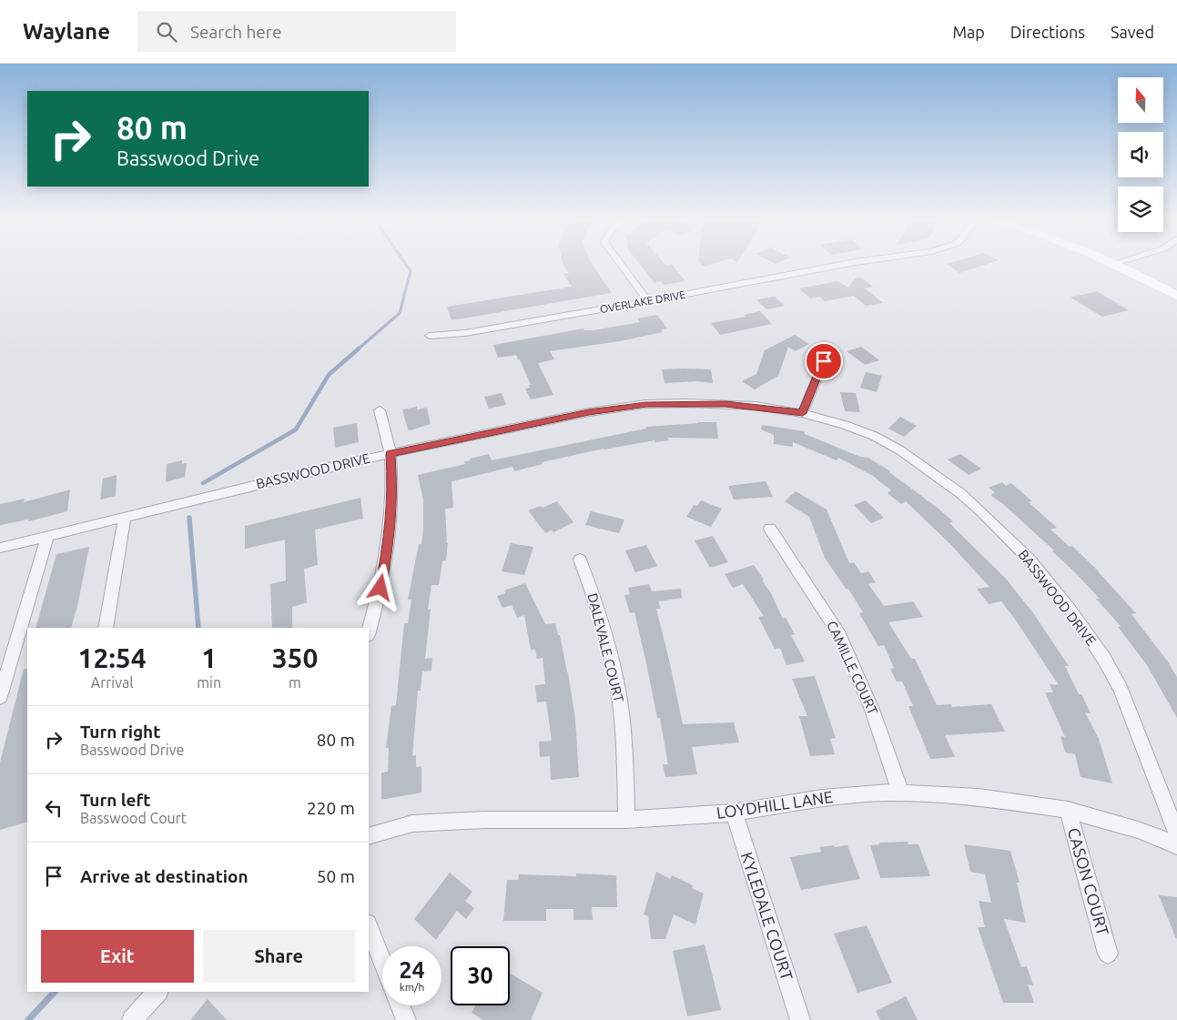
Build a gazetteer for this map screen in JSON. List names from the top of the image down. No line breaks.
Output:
{"streets":{"street":["OVERLAKE DRIVE","BASSWOOD DRIVE","DALEVALE COURT","CAMILLE COURT","LOYDHILL LANE","CASON COURT","KYLEDALE COURT"]},"crossings":[["DALEVALE COURT","LOYDHILL LANE"],["CAMILLE COURT","LOYDHILL LANE"],["LOYDHILL LANE","CASON COURT"],["LOYDHILL LANE","KYLEDALE COURT"]],"north":"top","page":{"header":"Waylane","search":"Search here","nav":["Map","Directions","Saved"],"turn":["80 m","Basswood Drive"],"eta":["12:54","Arrival","1","min","350","m"],"list":[{"name":"Turn right","note":"Basswood Drive","value":"80 m"},{"name":"Turn left","note":"Basswood Court","value":"220 m"},{"name":"Arrive at destination","value":"50 m"}],"buttons":["Exit","Share"],"speed":"24 km/h","limit":"30"}}
